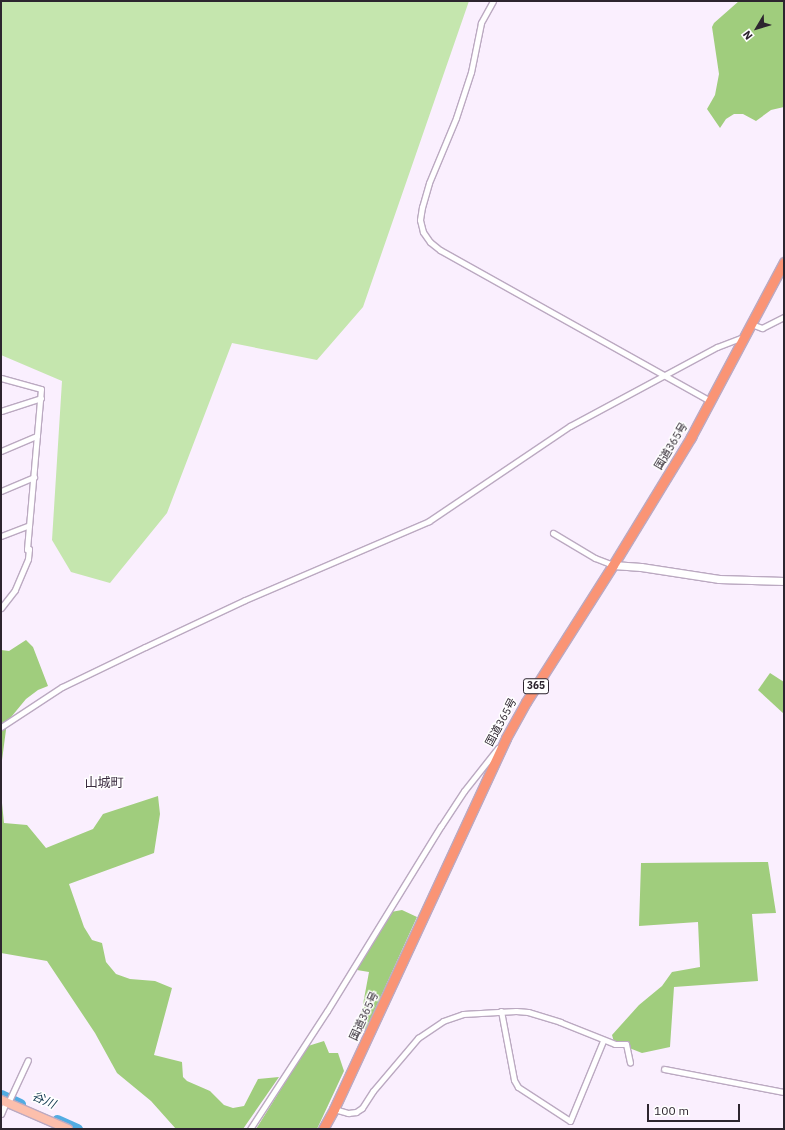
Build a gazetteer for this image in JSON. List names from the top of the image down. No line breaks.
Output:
{"streets":{"highway":["国道365号","365"]},"districts":["山城町"],"water":["谷川"],"scale_bar":"100 m","north":"bottom left"}
